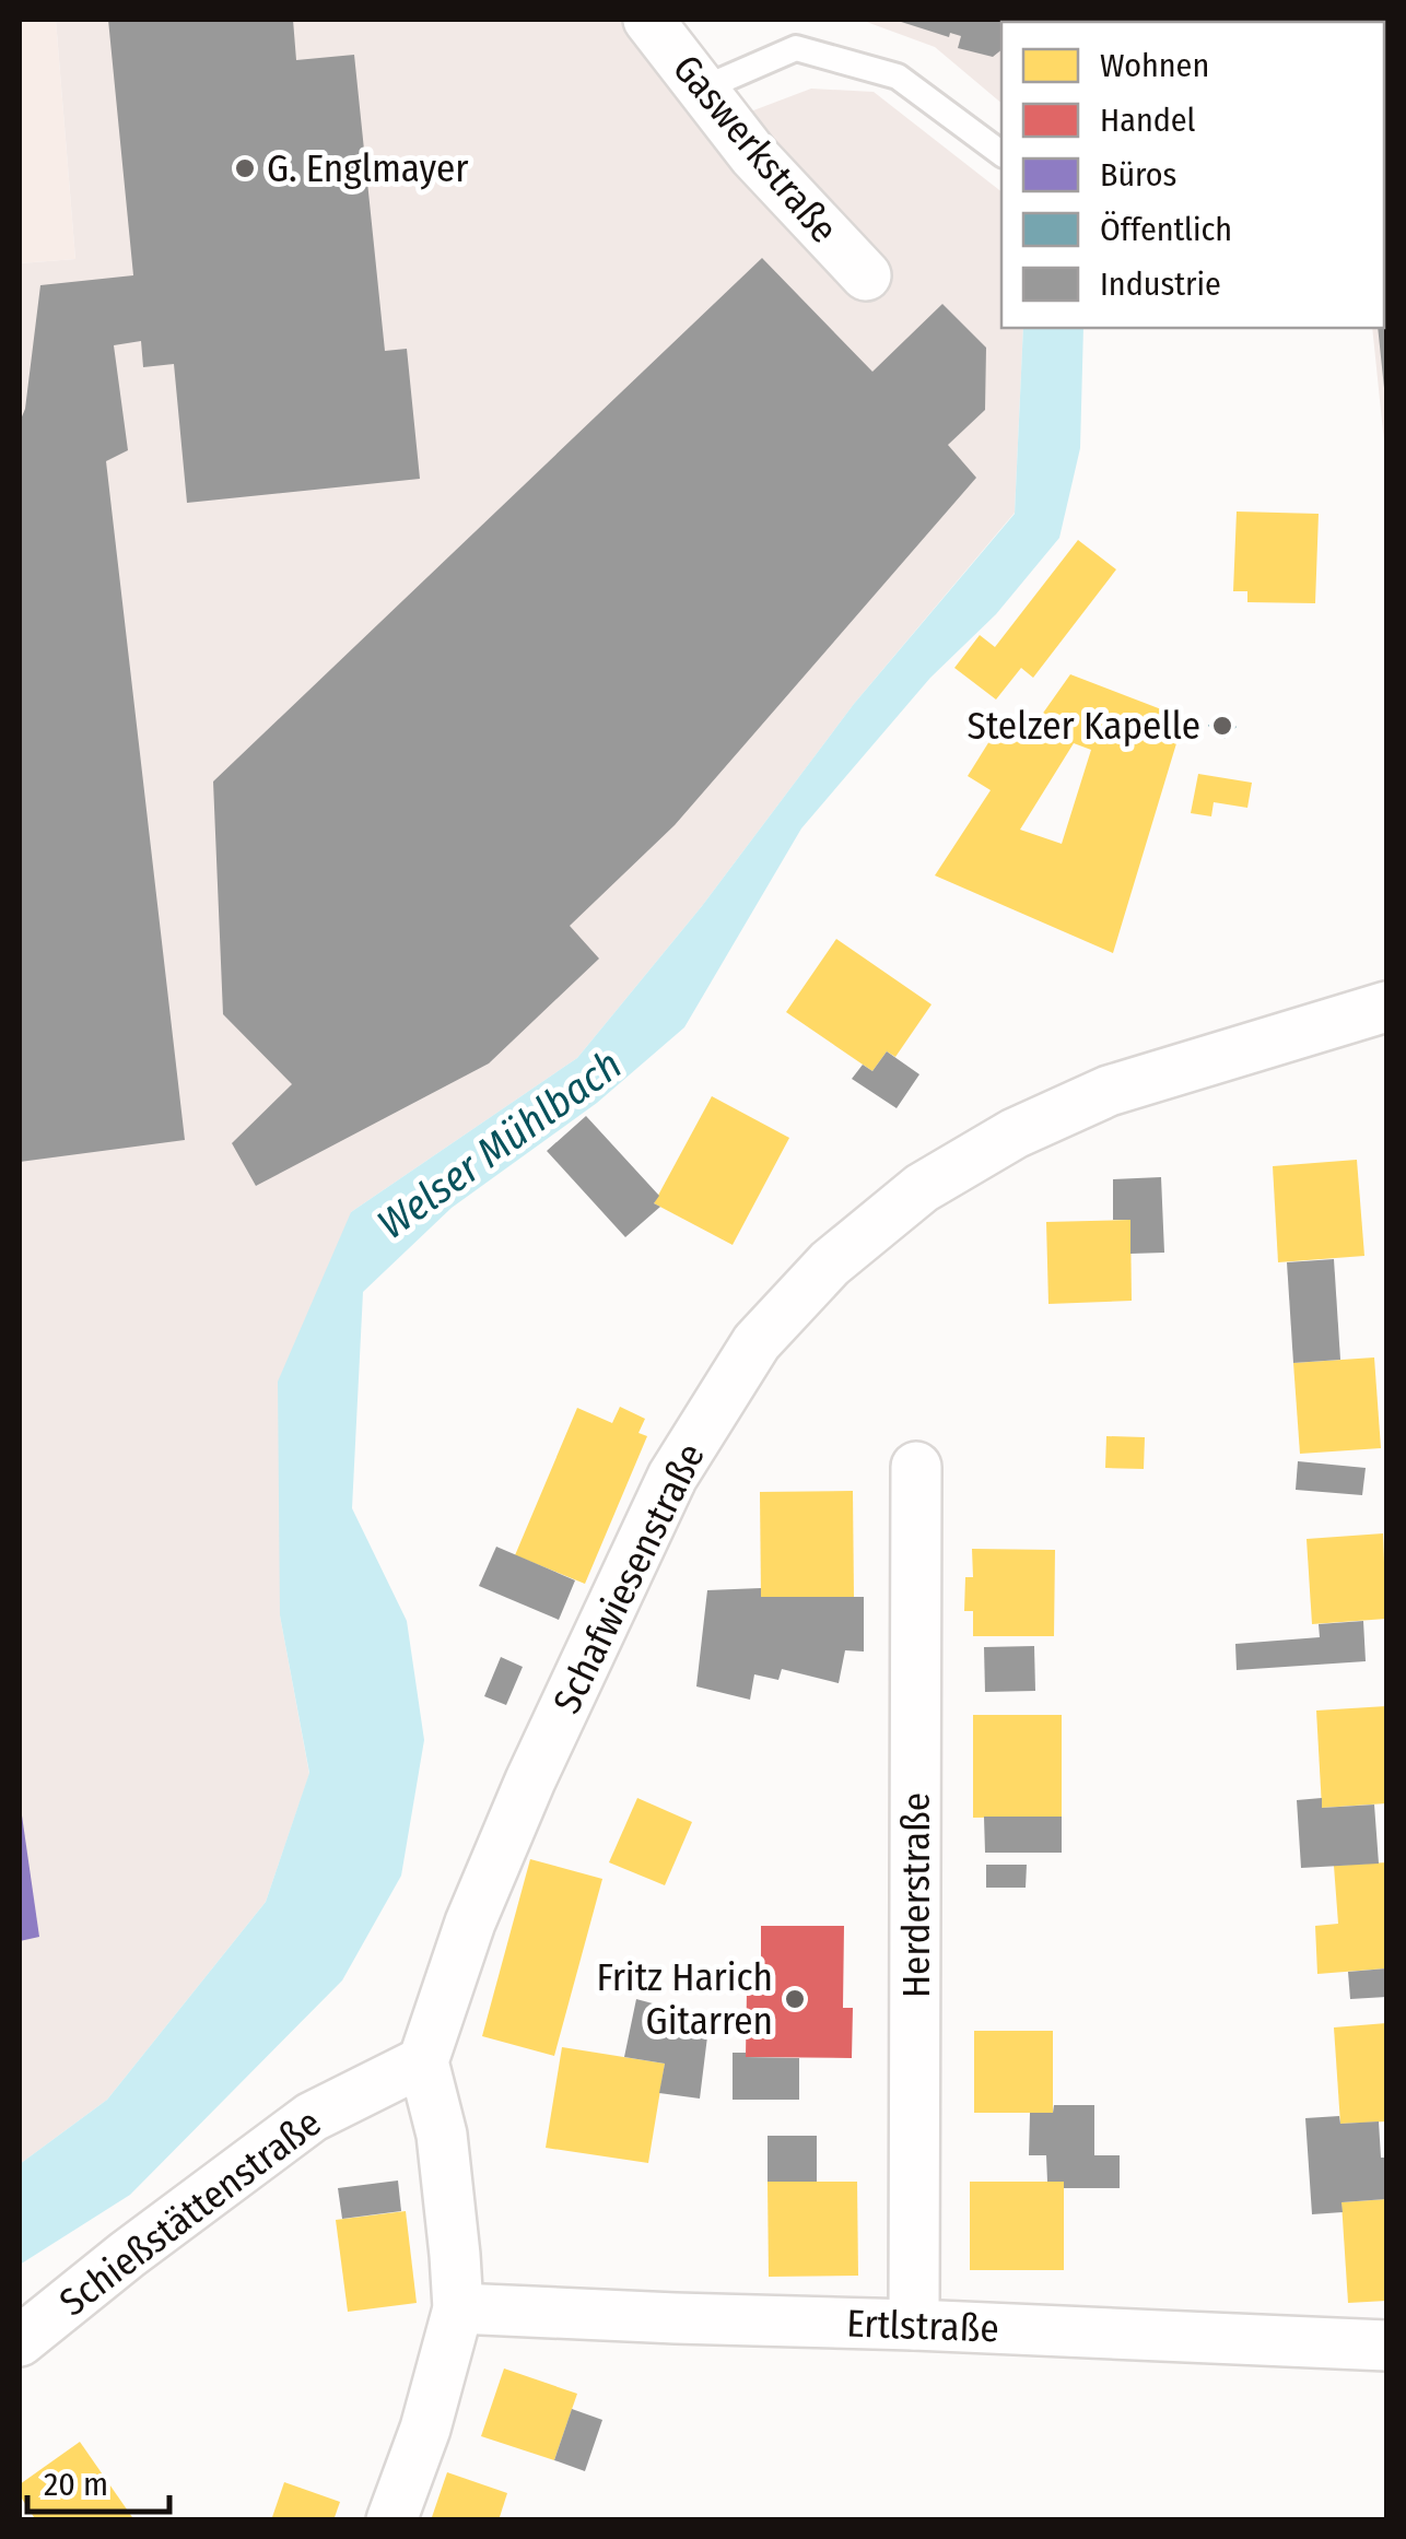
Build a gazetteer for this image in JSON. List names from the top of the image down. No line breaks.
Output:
{"streets":{"street":["Gaswerkstraße","Schafwiesenstraße","Herderstraße","Schießstättenstraße","Ertlstraße"]},"crossings":[["Schafwiesenstraße","Schießstättenstraße"],["Herderstraße","Ertlstraße"]],"water":["Welser Mühlbach"],"places":["G. Englmayer","Stelzer Kapelle","Fritz Harich Gitarren"],"legend":["Wohnen","Handel","Büros","Öffentlich","Industrie"],"scale_bar":"20 m"}
